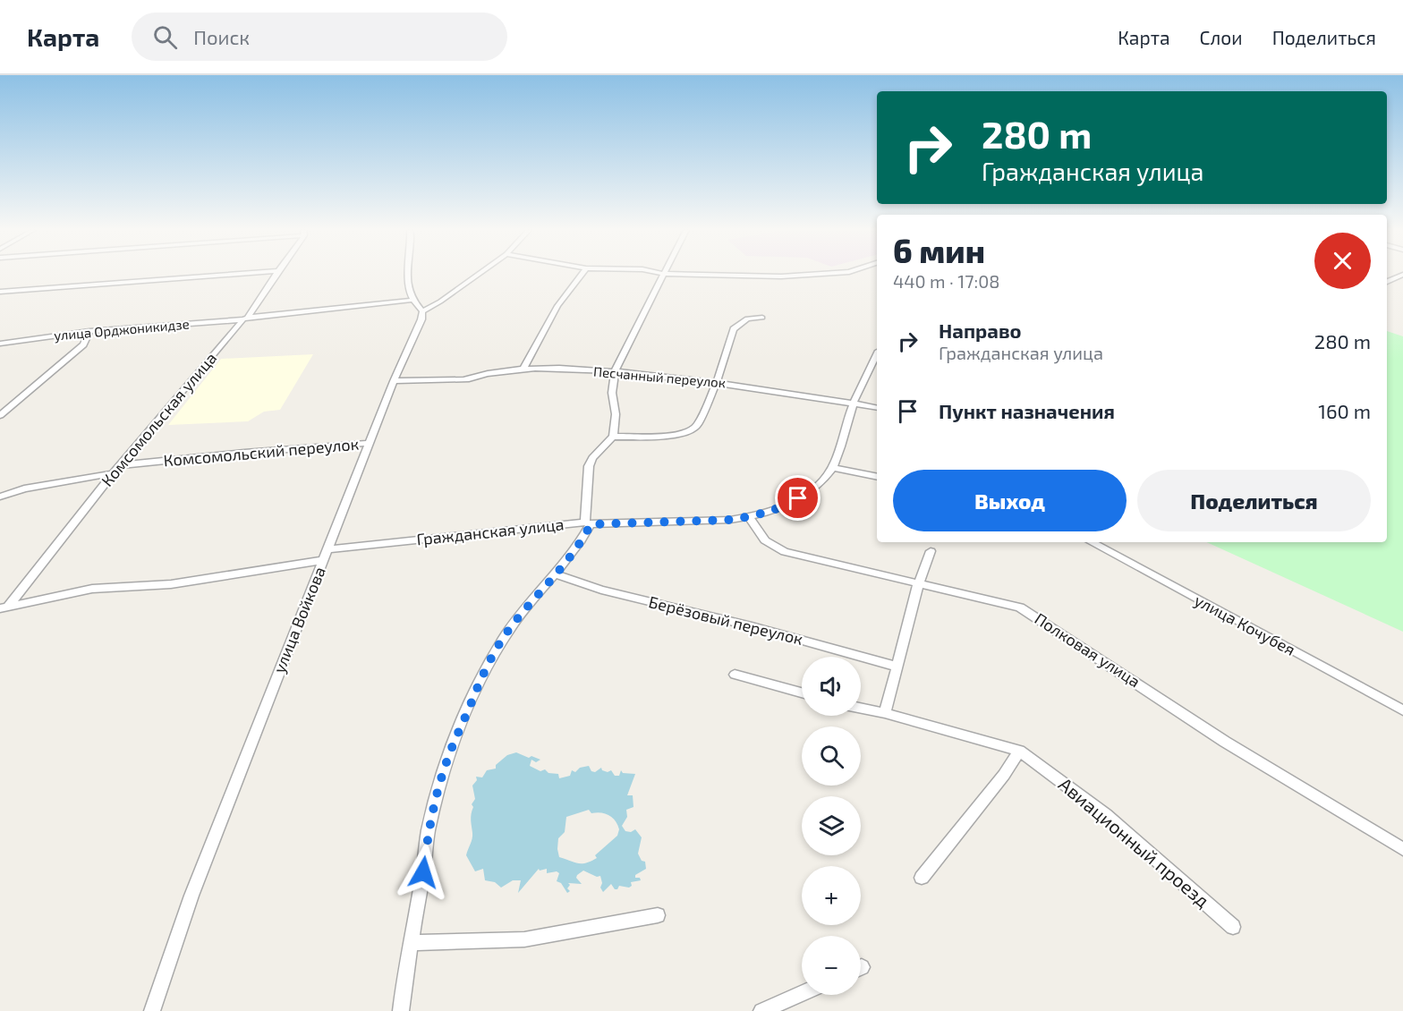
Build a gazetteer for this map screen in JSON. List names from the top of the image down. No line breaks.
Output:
{"streets":{"street":["улица Орджоникидзе","Песчанный переулок","Комсомольская улица","Комсомольский переулок","Гражданская улица","улица Войкова","Берёзовый переулок","улица Кочубея","Полковая улица","Авиационный проезд"]},"crossings":[["улица Орджоникидзе","Комсомольская улица"],["Песчанный переулок","Гражданская улица"],["Комсомольская улица","Комсомольский переулок"],["Комсомольский переулок","улица Войкова"],["Гражданская улица","улица Войкова"],["Гражданская улица","Полковая улица"]],"page":{"header":"Карта","search":"Поиск","nav":["Карта","Слои","Поделиться"],"turn":["280 m","Гражданская улица"],"heading":["6 мин","440 m · 17:08"],"list":[{"name":"Направо","note":"Гражданская улица","value":"280 m"},{"name":"Пункт назначения","value":"160 m"}],"buttons":["Выход","Поделиться"],"map_buttons":["+","−"]}}
